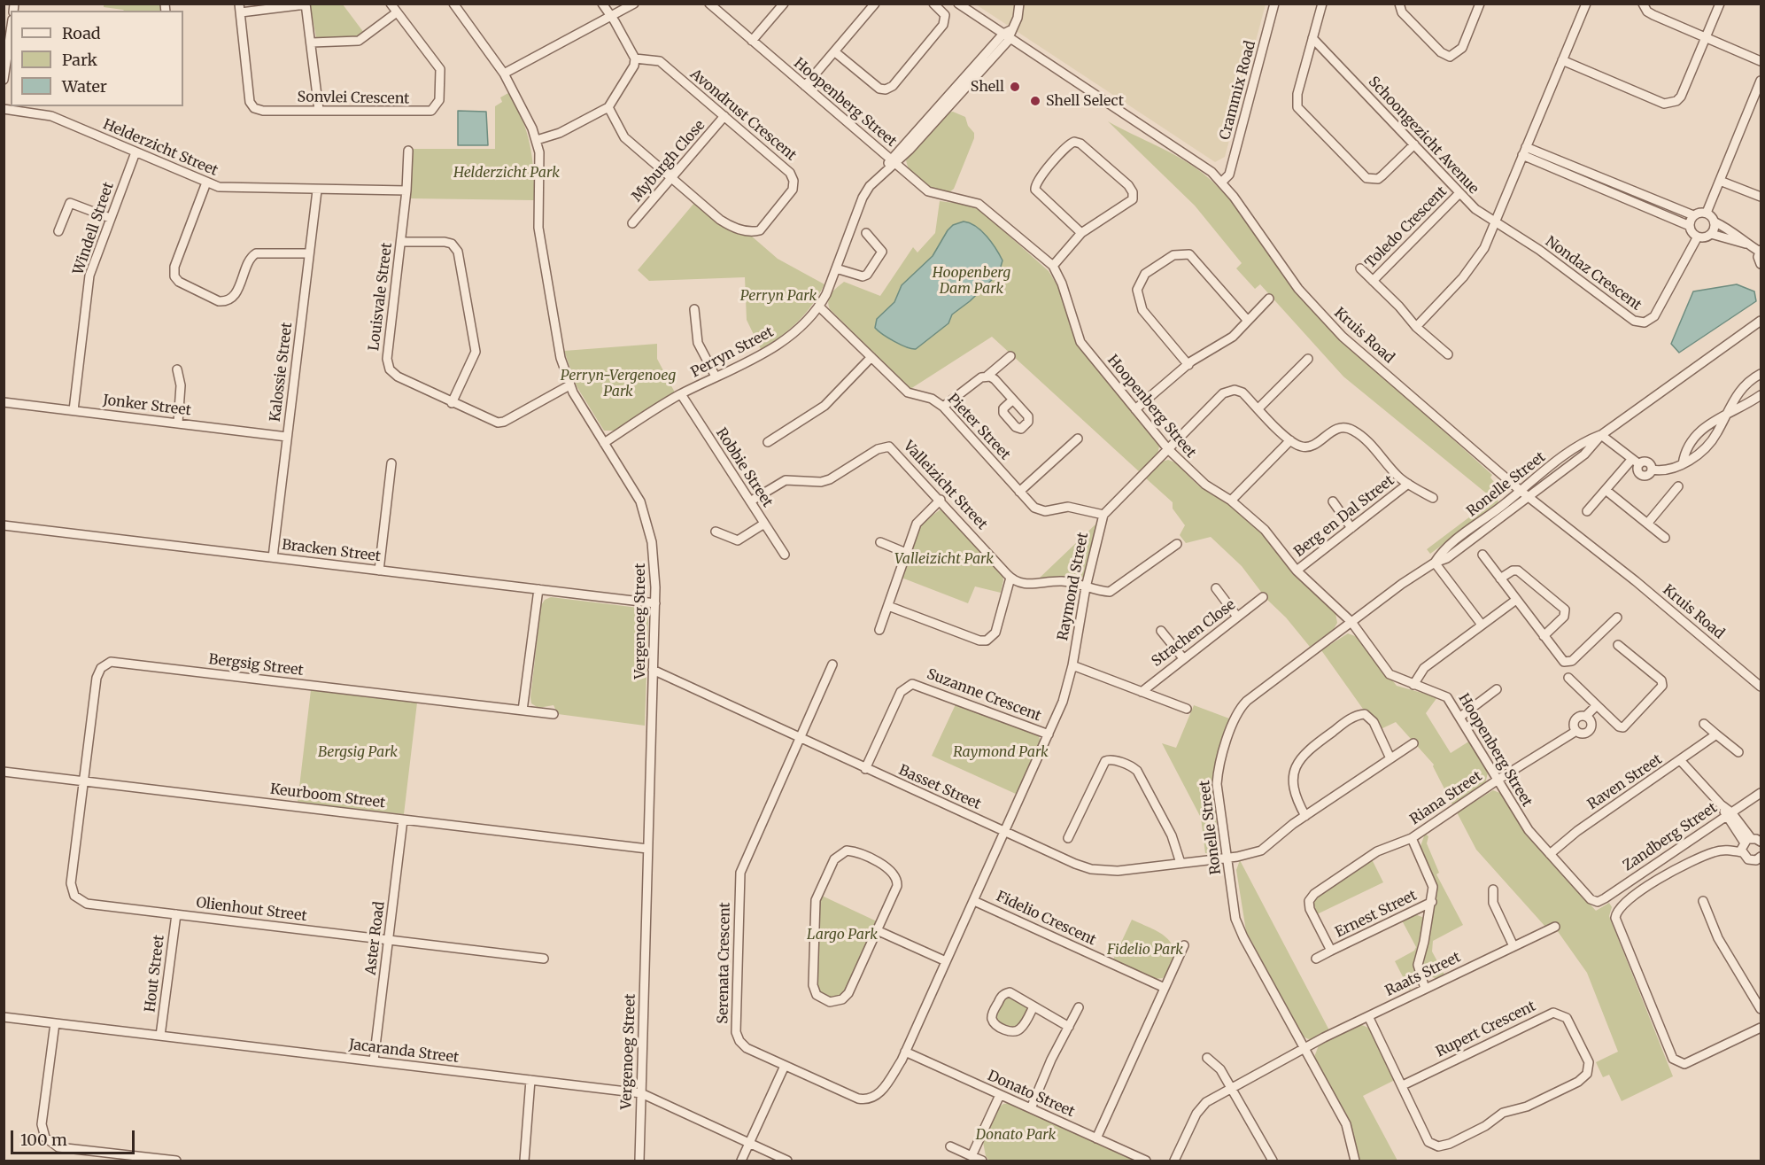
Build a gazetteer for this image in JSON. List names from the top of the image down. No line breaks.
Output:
{"streets":{"street":["Crammix Road","Sonvlei Crescent","Hoopenberg Street","Avondrust Crescent","Schoongezicht Avenue","Helderzicht Street","Myburgh Close","Toledo Crescent","Windell Street","Nondaz Crescent","Louisvale Street","Kruis Road","Perryn Street","Kalossie Street","Jonker Street","Pieter Street","Robbie Street","Ronelle Street","Valleizicht Street","Berg en Dal Street","Bracken Street","Raymond Street","Vergenoeg Street","Strachen Close","Bergsig Street","Suzanne Crescent","Raven Street","Basset Street","Keurboom Street","Riana Street","Zandberg Street","Olienhout Street","Ernest Street","Fidelio Crescent","Aster Road","Serenata Crescent","Hout Street","Raats Street","Rupert Crescent","Jacaranda Street","Donato Street"]},"crossings":[["Crammix Road","Kruis Road"],["Hoopenberg Street","Perryn Street"],["Hoopenberg Street","Ronelle Street"],["Hoopenberg Street","Berg en Dal Street"],["Hoopenberg Street","Raymond Street"],["Hoopenberg Street","Raven Street"],["Hoopenberg Street","Riana Street"],["Hoopenberg Street","Zandberg Street"],["Avondrust Crescent","Myburgh Close"],["Schoongezicht Avenue","Toledo Crescent"],["Schoongezicht Avenue","Nondaz Crescent"],["Helderzicht Street","Windell Street"],["Helderzicht Street","Louisvale Street"],["Helderzicht Street","Kalossie Street"],["Windell Street","Jonker Street"],["Louisvale Street","Vergenoeg Street"],["Kruis Road","Perryn Street"],["Kruis Road","Ronelle Street"],["Perryn Street","Pieter Street"],["Perryn Street","Robbie Street"],["Perryn Street","Vergenoeg Street"],["Kalossie Street","Jonker Street"],["Kalossie Street","Bracken Street"],["Pieter Street","Raymond Street"],["Robbie Street","Valleizicht Street"],["Ronelle Street","Basset Street"],["Ronelle Street","Raats Street"],["Bracken Street","Vergenoeg Street"],["Raymond Street","Suzanne Crescent"],["Raymond Street","Basset Street"],["Raymond Street","Serenata Crescent"],["Vergenoeg Street","Basset Street"],["Vergenoeg Street","Keurboom Street"],["Vergenoeg Street","Jacaranda Street"],["Bergsig Street","Keurboom Street"],["Bergsig Street","Olienhout Street"],["Suzanne Crescent","Basset Street"],["Basset Street","Serenata Crescent"],["Keurboom Street","Olienhout Street"],["Keurboom Street","Aster Road"],["Riana Street","Ernest Street"],["Riana Street","Raats Street"],["Olienhout Street","Aster Road"],["Olienhout Street","Hout Street"],["Fidelio Crescent","Serenata Crescent"],["Aster Road","Jacaranda Street"],["Serenata Crescent","Donato Street"],["Hout Street","Jacaranda Street"],["Raats Street","Rupert Crescent"]],"parks":["Helderzicht Park","Hoopenberg Dam Park","Perryn Park","Perryn-Vergenoeg Park","Valleizicht Park","Bergsig Park","Raymond Park","Largo Park","Fidelio Park","Donato Park"],"places":["Shell","Shell Select"],"legend":["Road","Park","Water"],"scale_bar":"100 m"}
